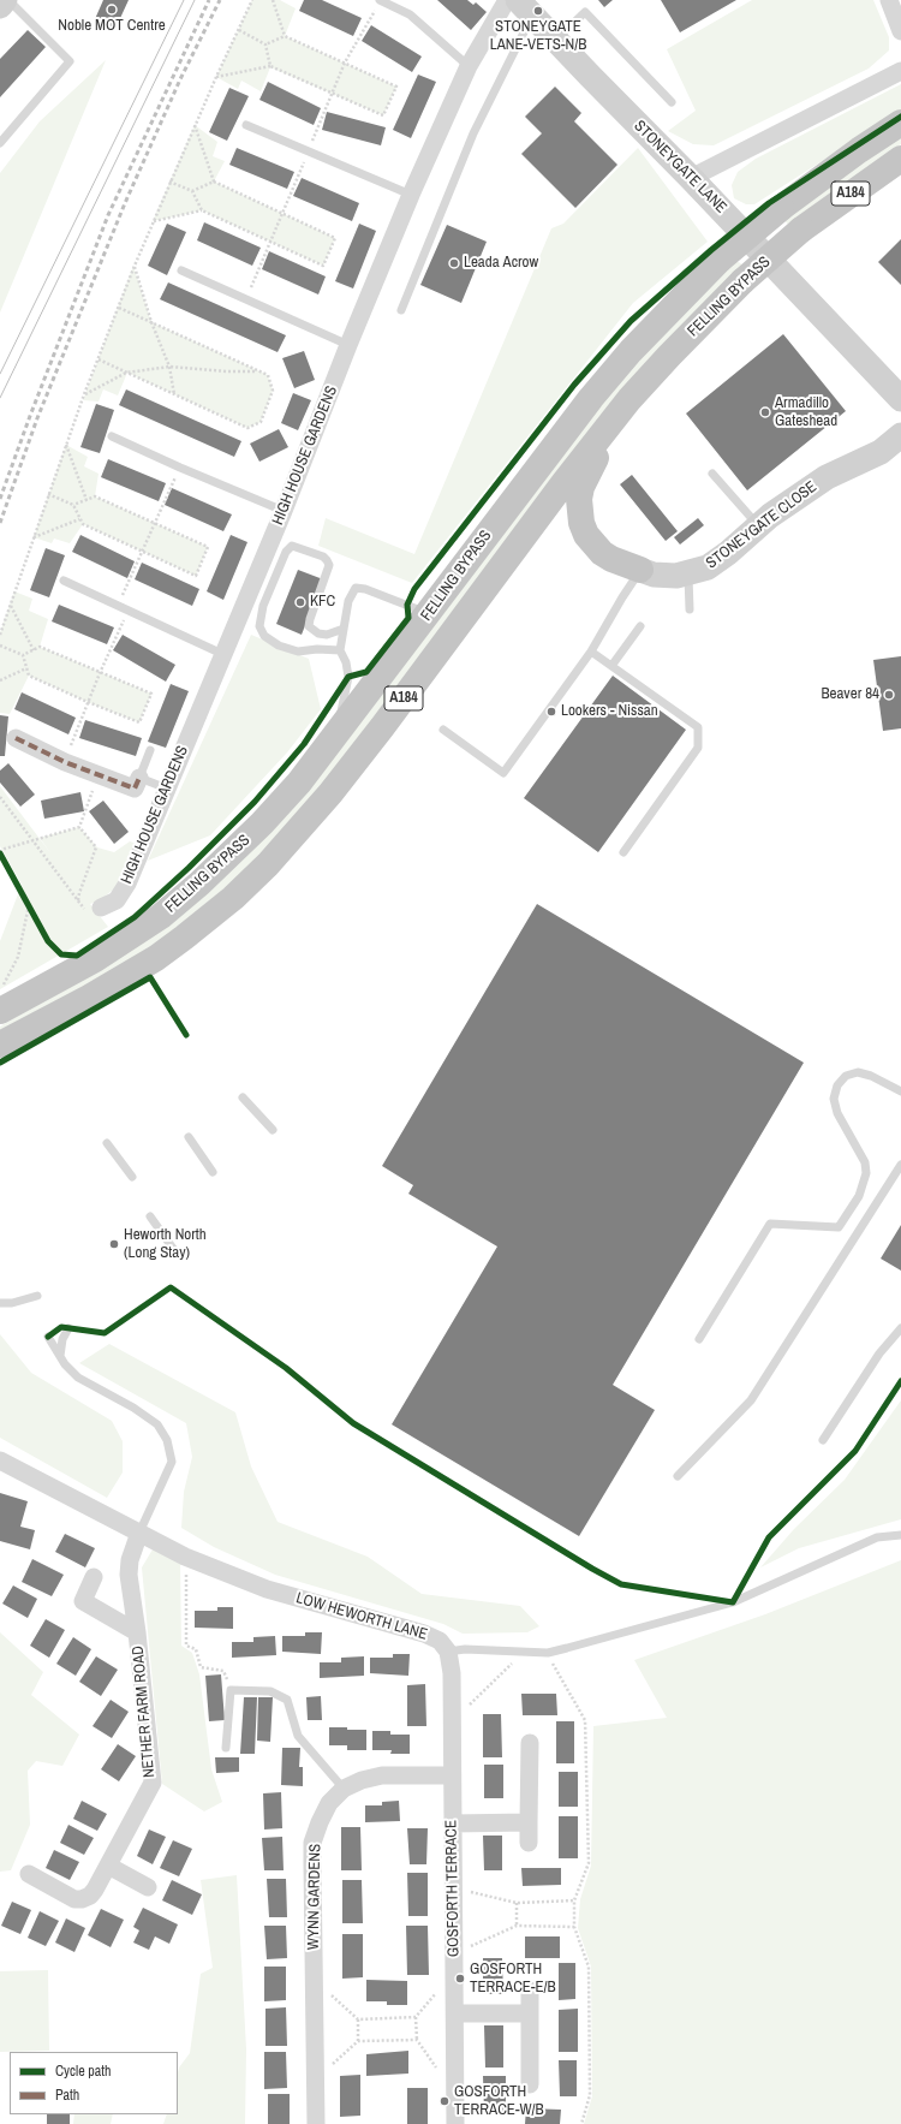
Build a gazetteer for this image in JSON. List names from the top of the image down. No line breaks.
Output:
{"streets":{"highway":["A184","FELLING BYPASS"],"street":["STONEYGATE LANE","HIGH HOUSE GARDENS","STONEYGATE CLOSE","LOW HEWORTH LANE","NETHER FARM ROAD","GOSFORTH TERRACE","WYNN GARDENS"]},"crossings":[["LOW HEWORTH LANE","NETHER FARM ROAD"],["LOW HEWORTH LANE","GOSFORTH TERRACE"],["GOSFORTH TERRACE","WYNN GARDENS"]],"places":["Noble MOT Centre","STONEYGATE LANE-VETS-N/B","Leada Acrow","Armadillo Gateshead","KFC","Beaver 84","Lookers - Nissan","Heworth North (Long Stay)","GOSFORTH TERRACE-E/B","GOSFORTH TERRACE-W/B"],"legend":["Cycle path","Path"]}
